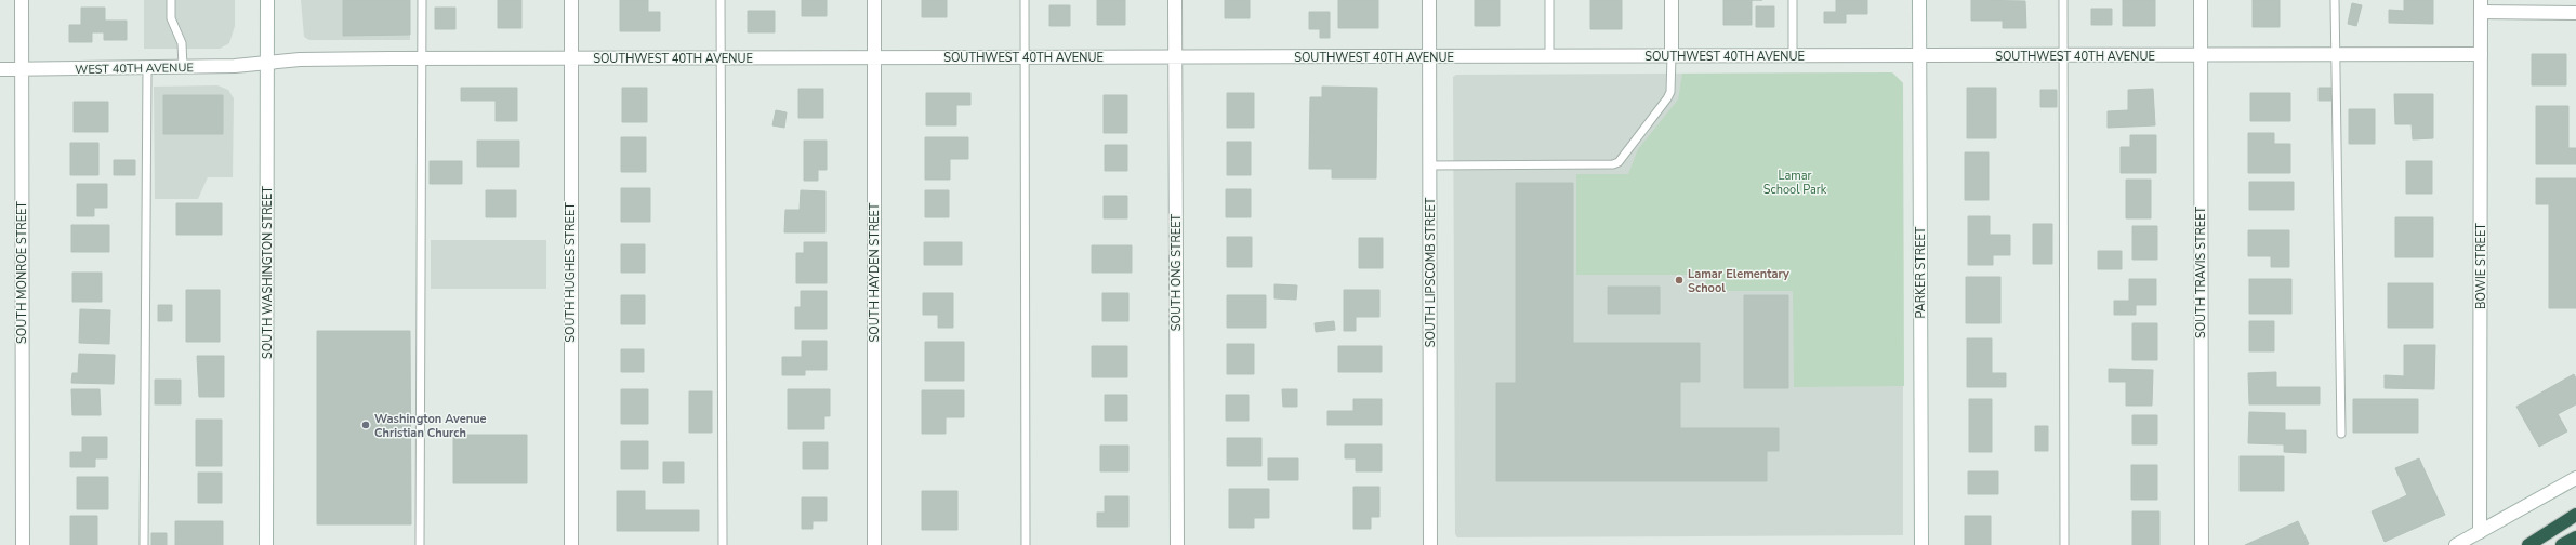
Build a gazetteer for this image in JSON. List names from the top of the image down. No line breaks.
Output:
{"streets":{"street":["SOUTHWEST 40TH AVENUE","WEST 40TH AVENUE","BOWIE STREET","SOUTH MONROE STREET","SOUTH WASHINGTON STREET","SOUTH HUGHES STREET","SOUTH HAYDEN STREET","SOUTH ONG STREET","SOUTH LIPSCOMB STREET","PARKER STREET","SOUTH TRAVIS STREET"]},"crossings":[["SOUTHWEST 40TH AVENUE","WEST 40TH AVENUE"],["SOUTHWEST 40TH AVENUE","BOWIE STREET"],["SOUTHWEST 40TH AVENUE","SOUTH WASHINGTON STREET"],["SOUTHWEST 40TH AVENUE","SOUTH HUGHES STREET"],["SOUTHWEST 40TH AVENUE","SOUTH HAYDEN STREET"],["SOUTHWEST 40TH AVENUE","SOUTH ONG STREET"],["SOUTHWEST 40TH AVENUE","SOUTH LIPSCOMB STREET"],["SOUTHWEST 40TH AVENUE","PARKER STREET"],["SOUTHWEST 40TH AVENUE","SOUTH TRAVIS STREET"],["WEST 40TH AVENUE","SOUTH MONROE STREET"],["WEST 40TH AVENUE","SOUTH WASHINGTON STREET"]],"parks":["Lamar School Park"],"places":["Lamar Elementary School","Washington Avenue Christian Church"]}
